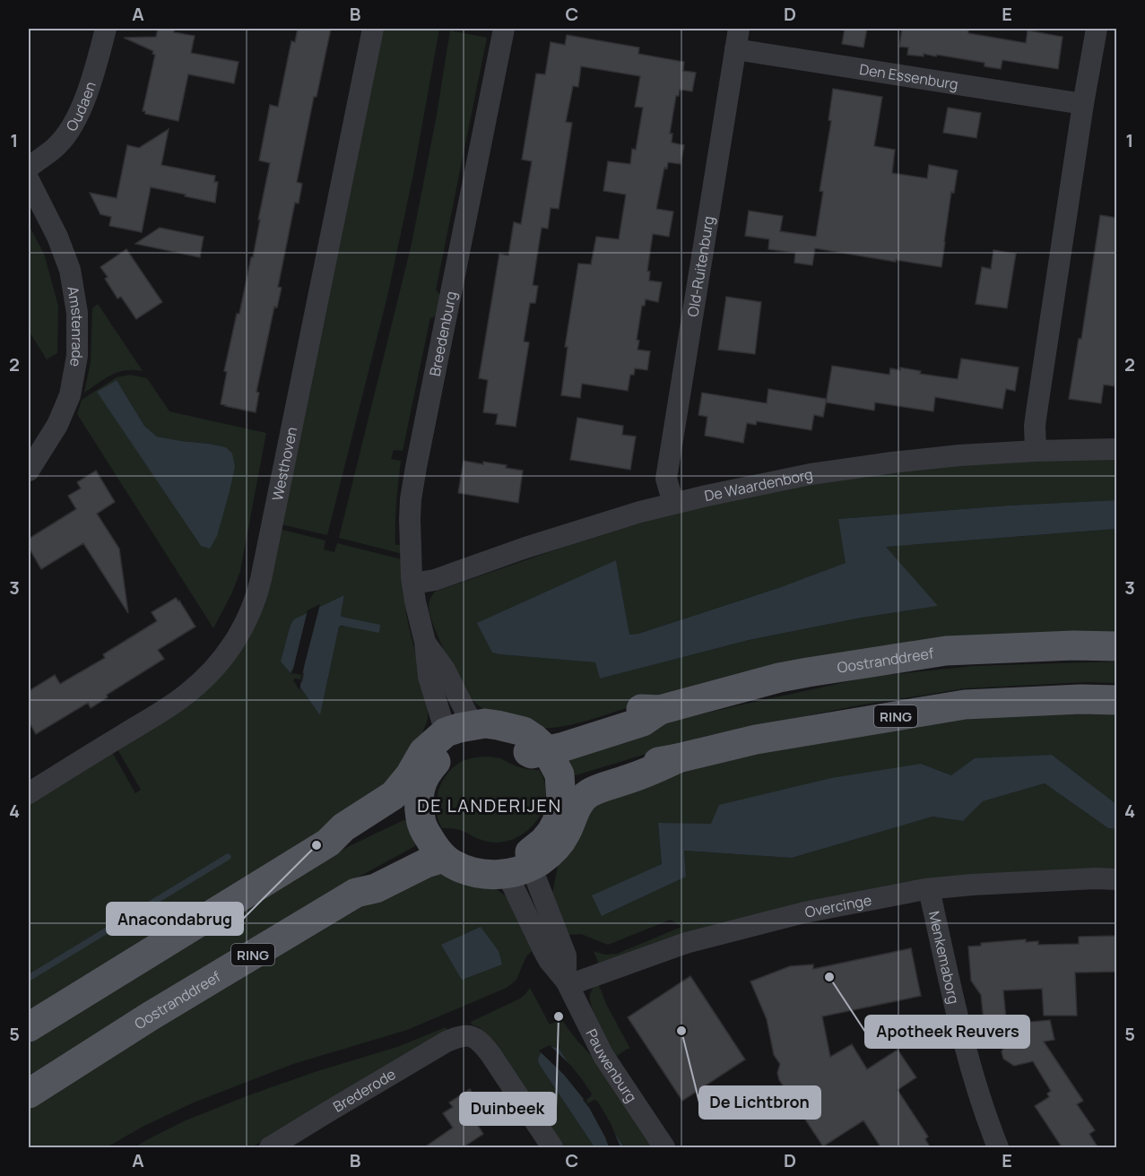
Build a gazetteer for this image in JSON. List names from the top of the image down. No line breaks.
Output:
{"streets":{"main road":["Oostranddreef","RING"],"street":["Den Essenburg","Oudaen","Old-Ruitenburg","Amstenrade","Breedenburg","Westhoven","De Waardenborg","Overcinge","Menkemaborg","Pauwenburg","Brederode"]},"crossings":[["Den Essenburg","Old-Ruitenburg"],["Old-Ruitenburg","De Waardenborg"],["Breedenburg","De Waardenborg"],["Breedenburg","Oostranddreef"],["Oostranddreef","RING"],["RING","Pauwenburg"],["Overcinge","Menkemaborg"],["Overcinge","Pauwenburg"]],"districts":["DE LANDERIJEN"],"places":["Anacondabrug","Apotheek Reuvers","Duinbeek","De Lichtbron"],"grid":{"columns":["A","B","C","D","E"],"rows":["1","2","3","4","5"]}}
